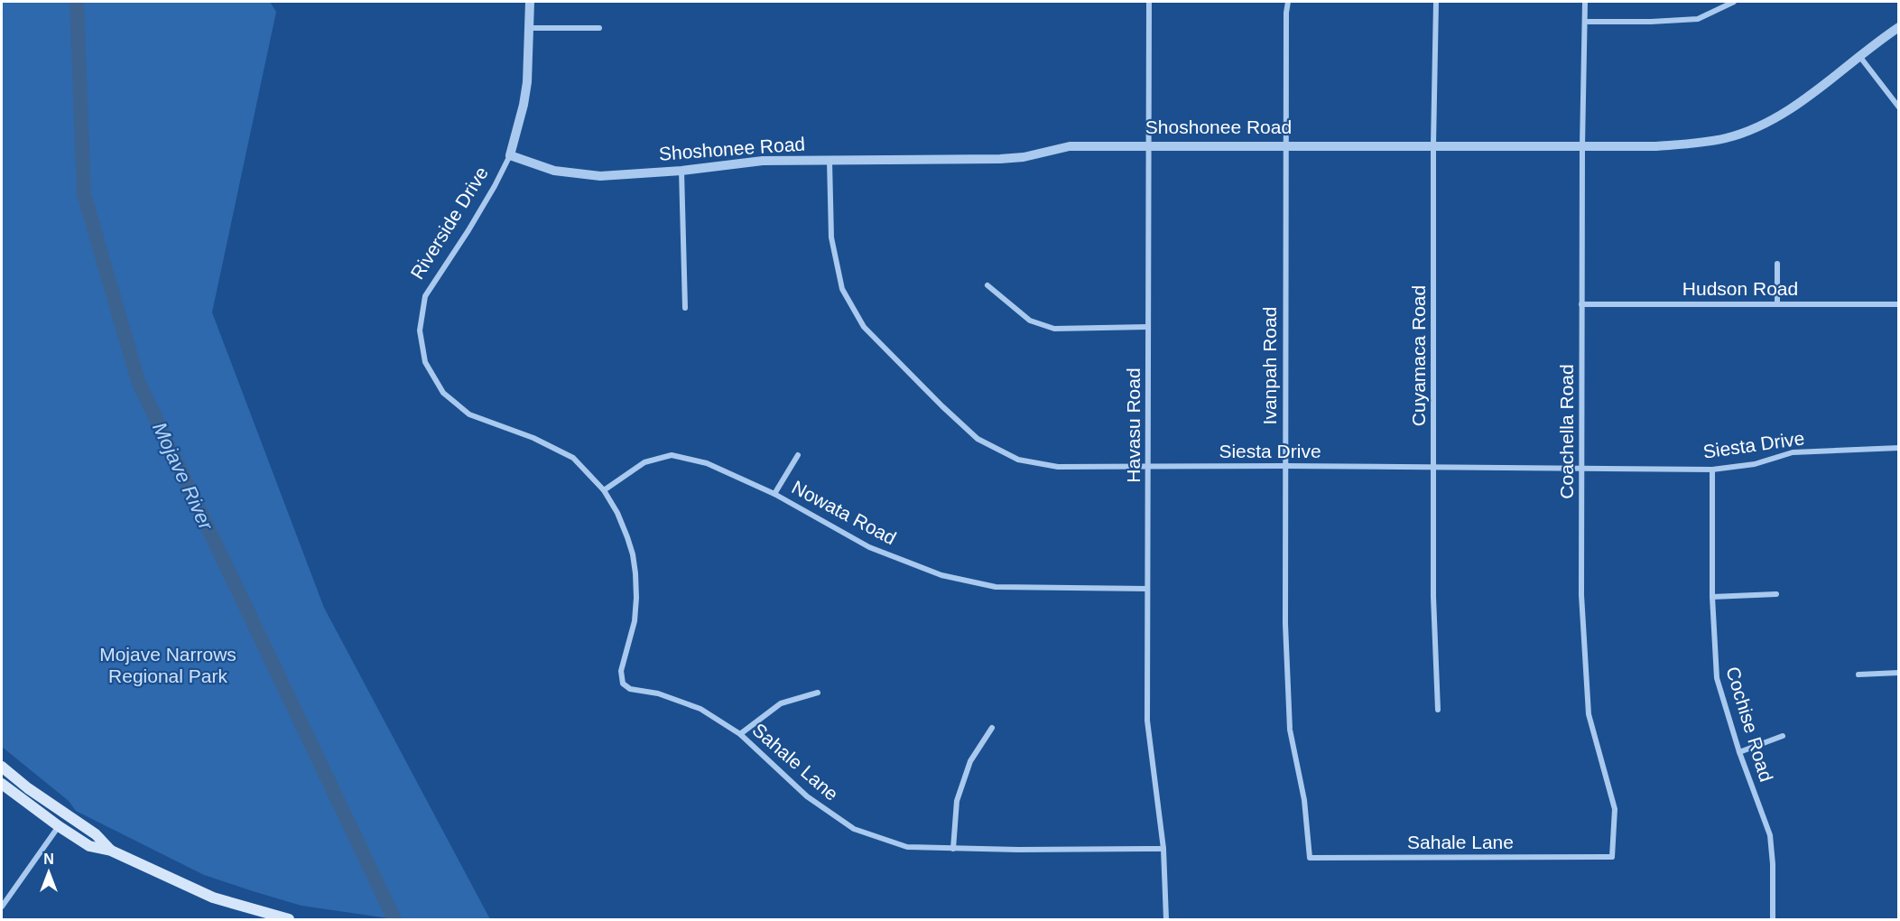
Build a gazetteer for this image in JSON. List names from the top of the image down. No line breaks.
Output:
{"streets":{"street":["Shoshonee Road","Riverside Drive","Hudson Road","Cuyamaca Road","Ivanpah Road","Havasu Road","Coachella Road","Siesta Drive","Nowata Road","Cochise Road","Sahale Lane"]},"crossings":[["Shoshonee Road","Riverside Drive"],["Shoshonee Road","Cuyamaca Road"],["Shoshonee Road","Ivanpah Road"],["Shoshonee Road","Havasu Road"],["Shoshonee Road","Coachella Road"],["Shoshonee Road","Siesta Drive"],["Riverside Drive","Nowata Road"],["Riverside Drive","Sahale Lane"],["Hudson Road","Coachella Road"],["Cuyamaca Road","Siesta Drive"],["Ivanpah Road","Siesta Drive"],["Ivanpah Road","Sahale Lane"],["Havasu Road","Siesta Drive"],["Havasu Road","Nowata Road"],["Havasu Road","Sahale Lane"],["Coachella Road","Siesta Drive"],["Coachella Road","Sahale Lane"],["Siesta Drive","Cochise Road"]],"water":["Mojave River"],"parks":["Mojave Narrows Regional Park"],"north":"top"}
